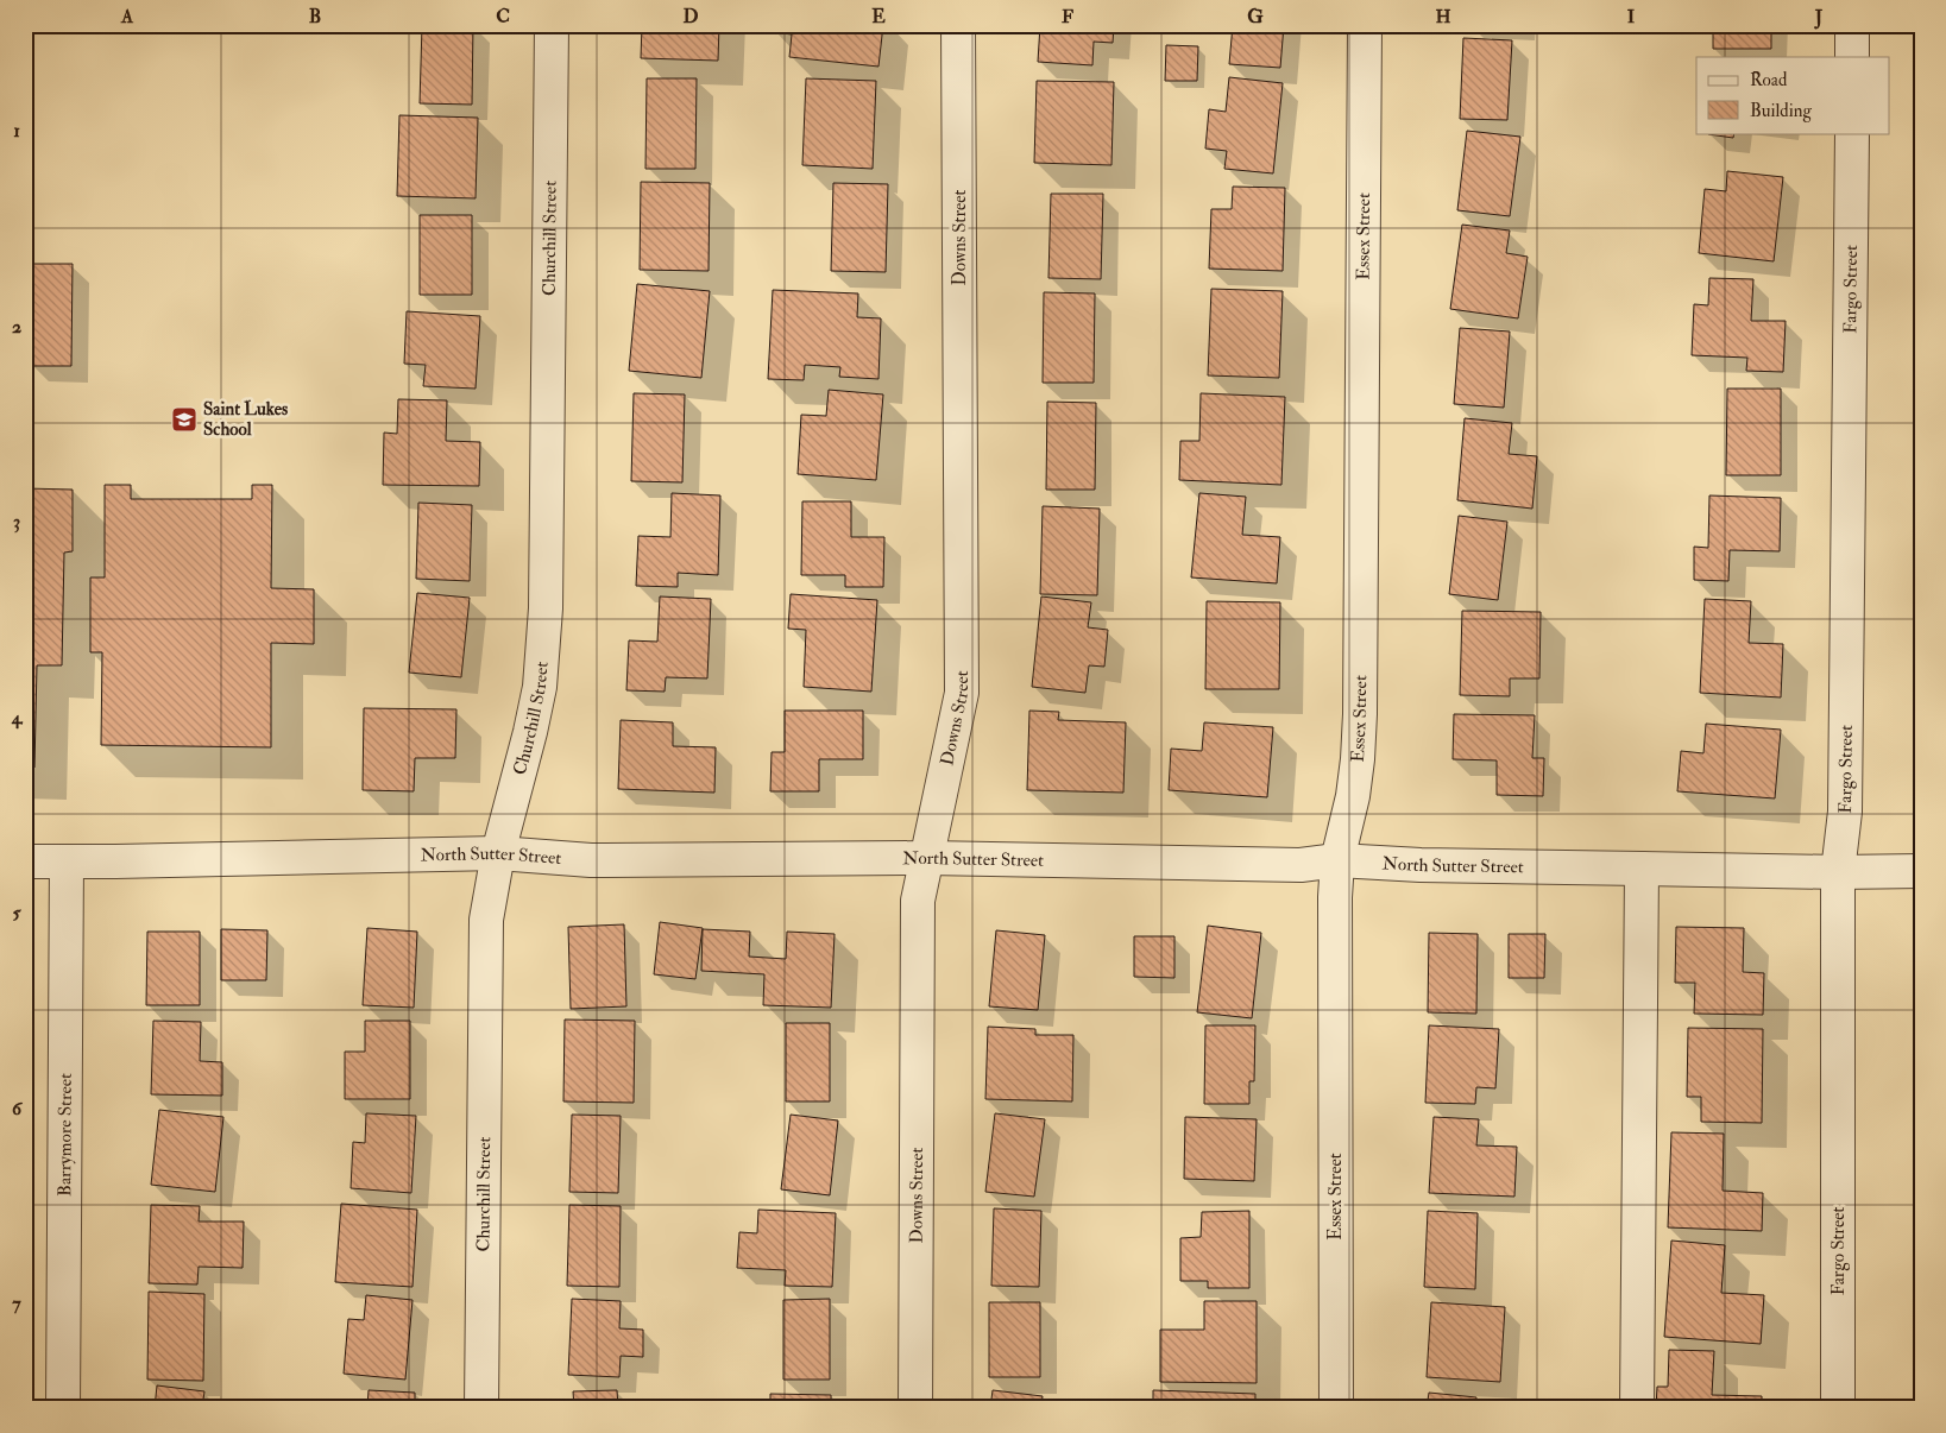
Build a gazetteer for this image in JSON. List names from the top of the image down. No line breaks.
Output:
{"streets":{"street":["Essex Street","Downs Street","Churchill Street","Fargo Street","North Sutter Street","Barrymore Street"]},"crossings":[["Essex Street","North Sutter Street"],["Downs Street","North Sutter Street"],["Churchill Street","North Sutter Street"],["Fargo Street","North Sutter Street"],["North Sutter Street","Barrymore Street"]],"places":{"school or university":["Saint Lukes School"]},"legend":["Road","Building"],"grid":{"columns":["A","B","C","D","E","F","G","H","I","J"],"rows":["1","2","3","4","5","6","7"]}}
